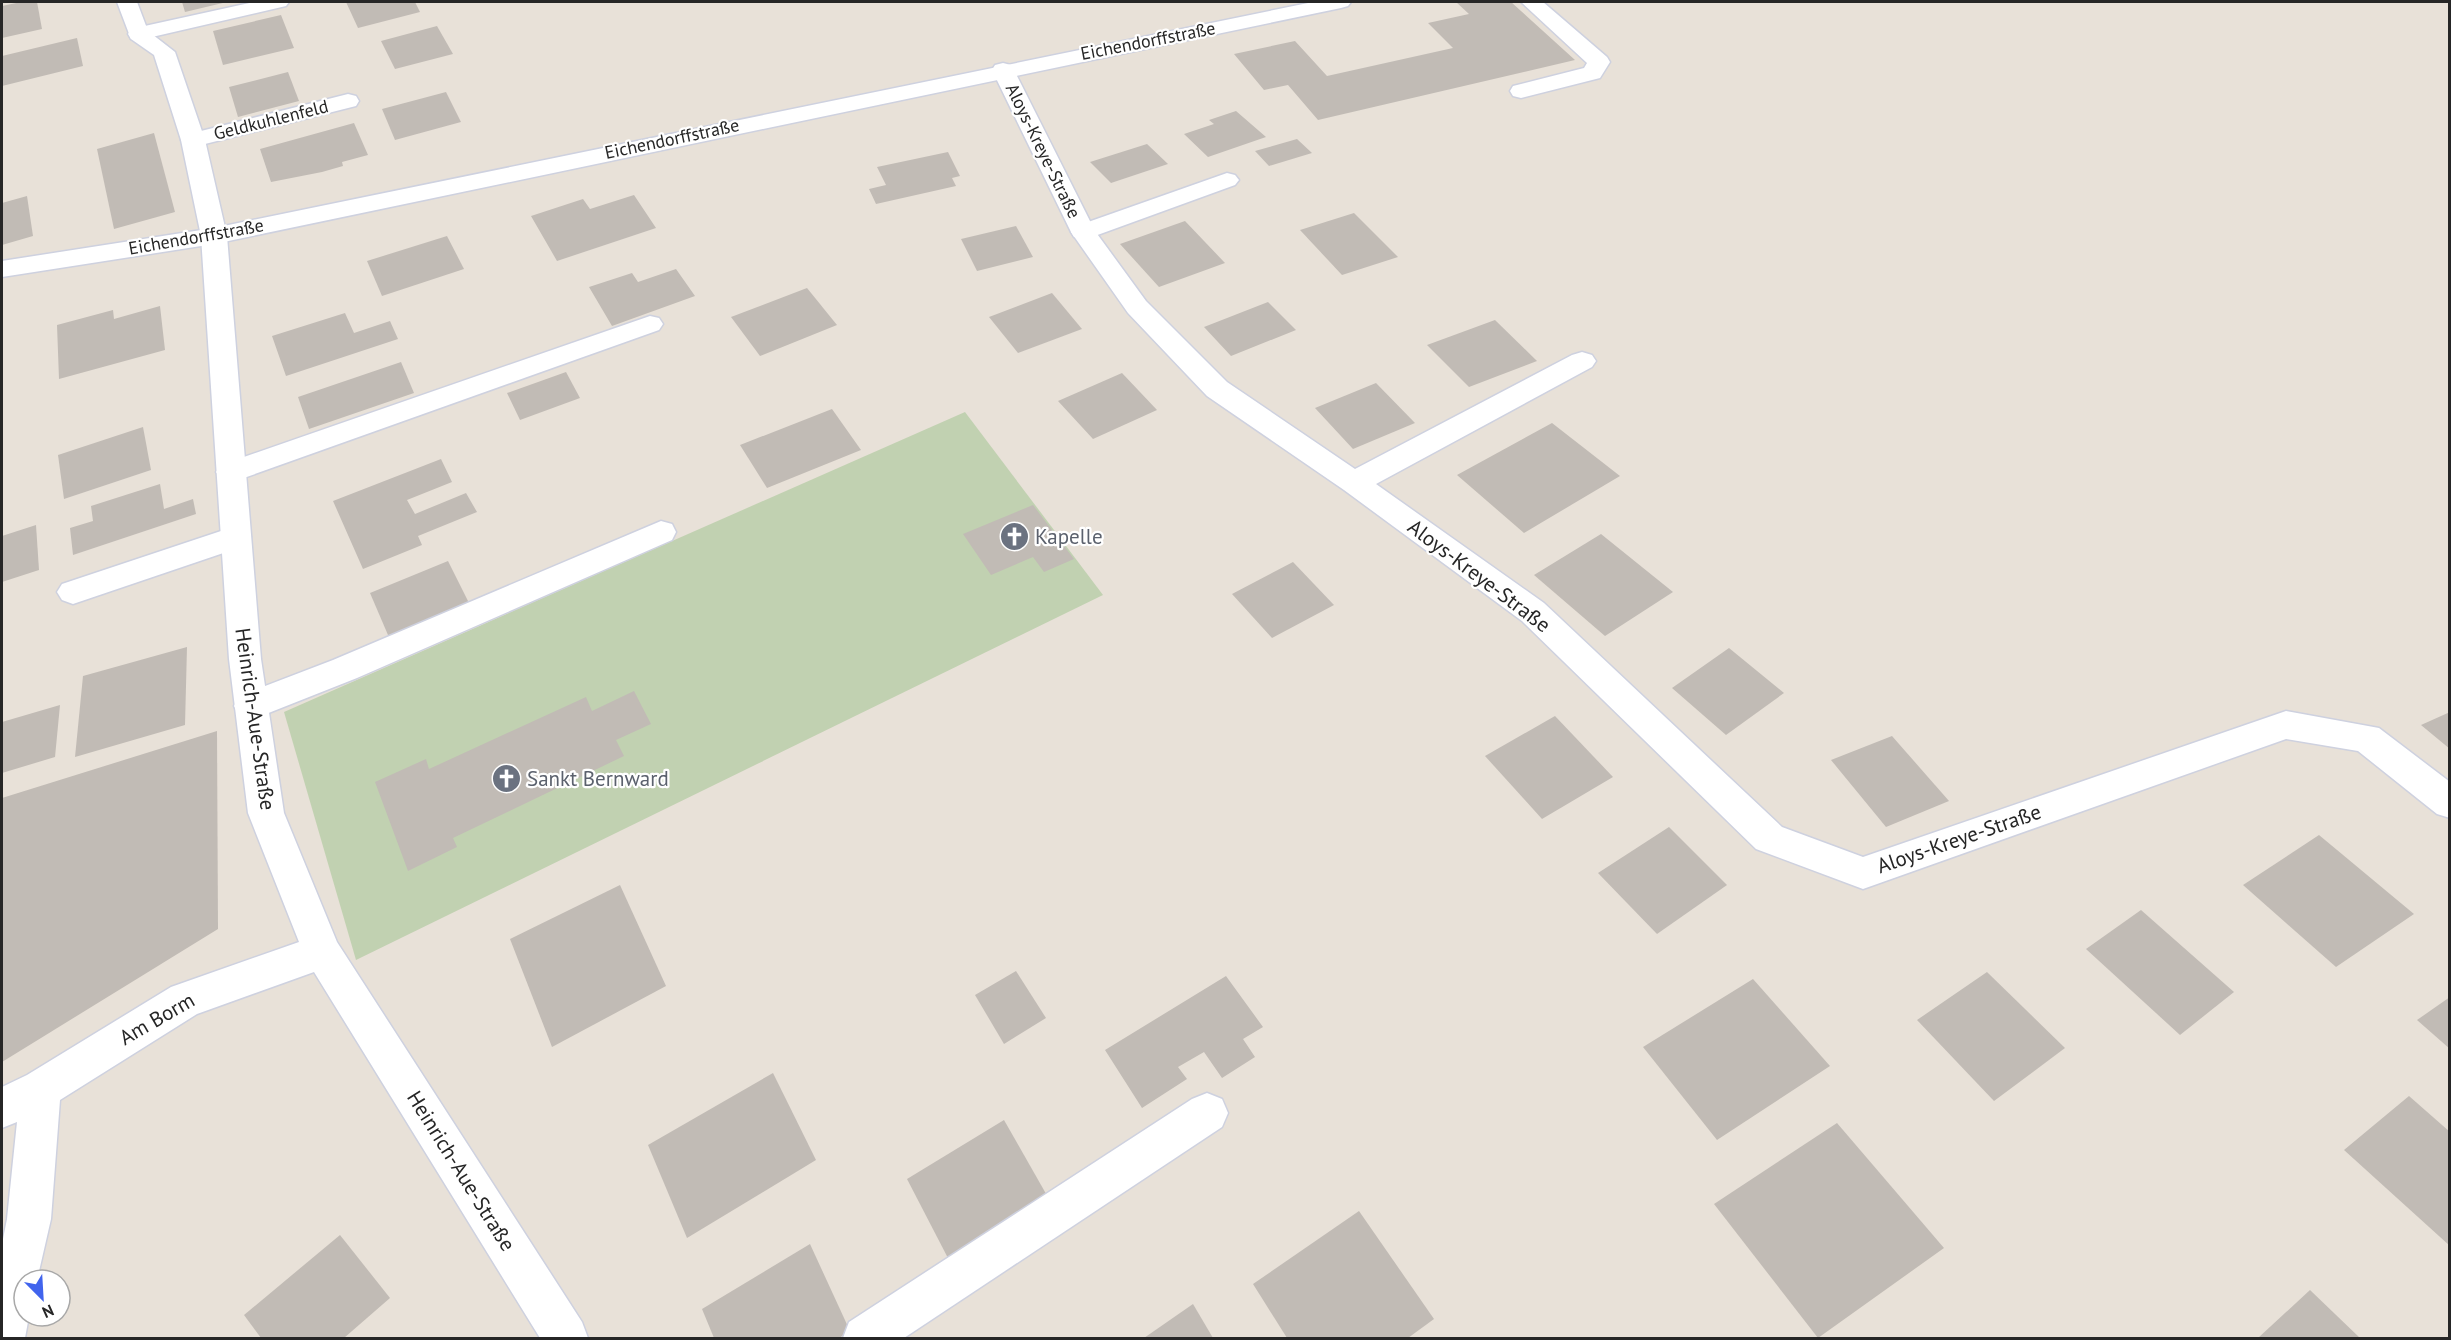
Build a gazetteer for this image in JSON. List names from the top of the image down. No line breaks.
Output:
{"streets":{"street":["Eichendorffstraße","Geldkuhlenfeld","Aloys-Kreye-Straße","Heinrich-Aue-Straße","Am Borm"]},"crossings":[["Eichendorffstraße","Geldkuhlenfeld"],["Eichendorffstraße","Aloys-Kreye-Straße"],["Eichendorffstraße","Heinrich-Aue-Straße"],["Geldkuhlenfeld","Heinrich-Aue-Straße"],["Heinrich-Aue-Straße","Am Borm"]],"places":{"church":["Kapelle","Sankt Bernward"]},"north":"bottom right"}
